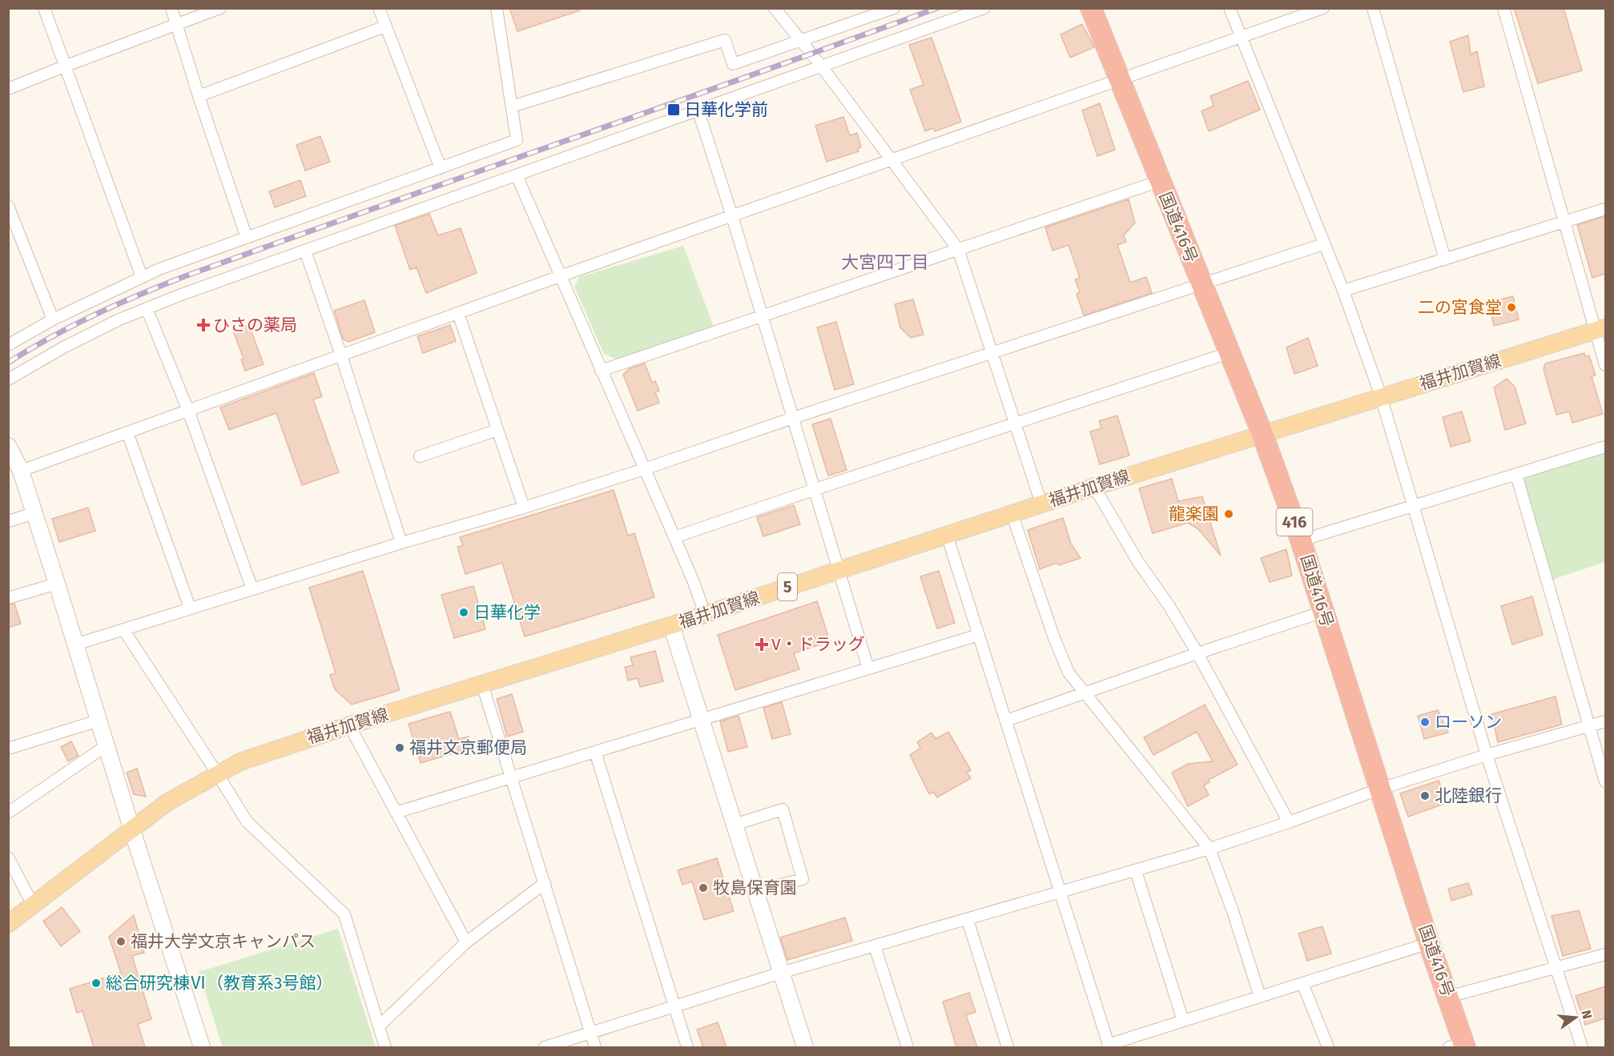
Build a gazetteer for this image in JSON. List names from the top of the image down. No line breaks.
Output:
{"streets":{"highway":["国道416号","416"],"main road":["福井加賀線","5"]},"crossings":[["国道416号","福井加賀線"]],"districts":["大宮四丁目"],"places":{"transit":["日華化学前"],"other":["二の宮食堂","龍楽園","日華化学","ローソン","福井文京郵便局","北陸銀行","牧島保育園","福井大学文京キャンパス","総合研究棟Ⅵ（教育系3号館）"],"health":["ひさの薬局","V・ドラッグ"]},"north":"right"}
